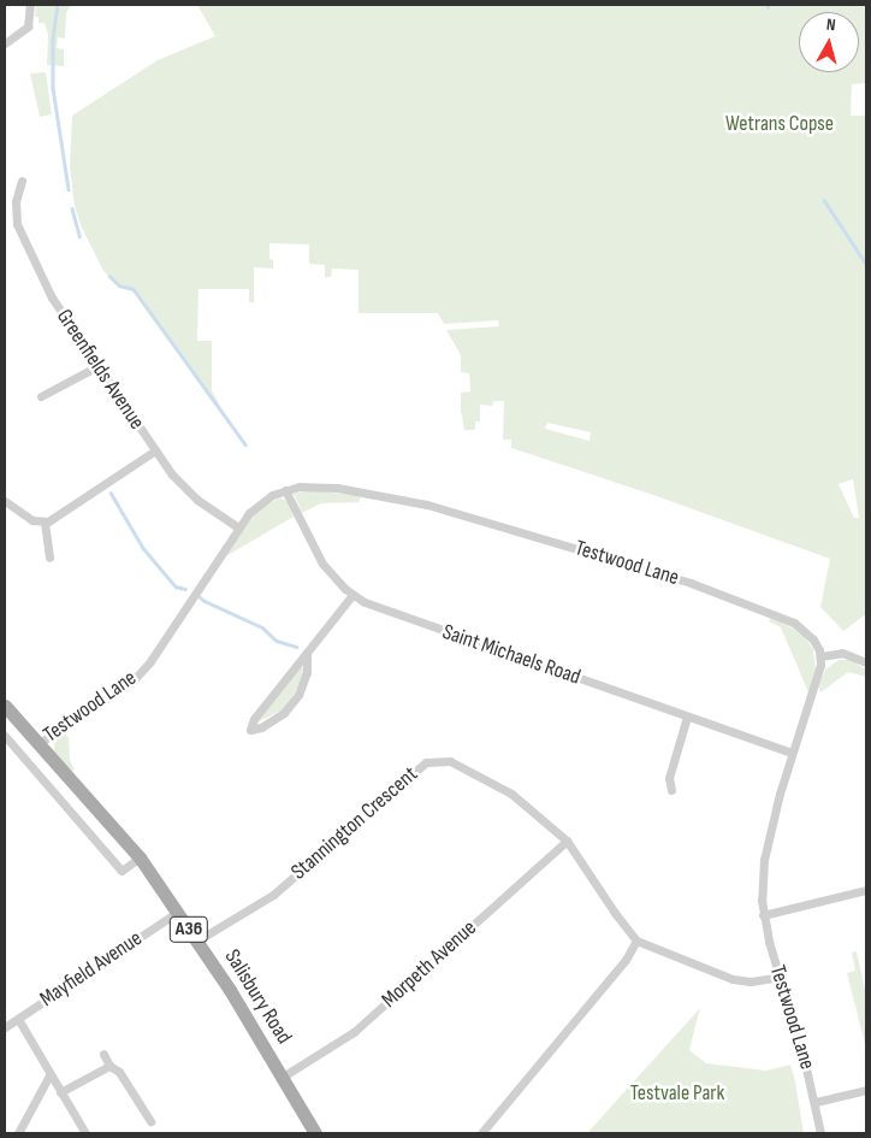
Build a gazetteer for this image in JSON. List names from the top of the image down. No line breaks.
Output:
{"streets":{"main road":["A36","Salisbury Road"],"street":["Greenfields Avenue","Testwood Lane","Saint Michaels Road","Stannington Crescent","Morpeth Avenue","Mayfield Avenue"]},"crossings":[["Greenfields Avenue","Testwood Lane"],["Testwood Lane","Saint Michaels Road"],["Testwood Lane","Salisbury Road"],["Stannington Crescent","Morpeth Avenue"],["Stannington Crescent","Salisbury Road"],["Morpeth Avenue","Salisbury Road"],["Mayfield Avenue","Salisbury Road"]],"parks":["Wetrans Copse","Testvale Park"],"north":"top"}
